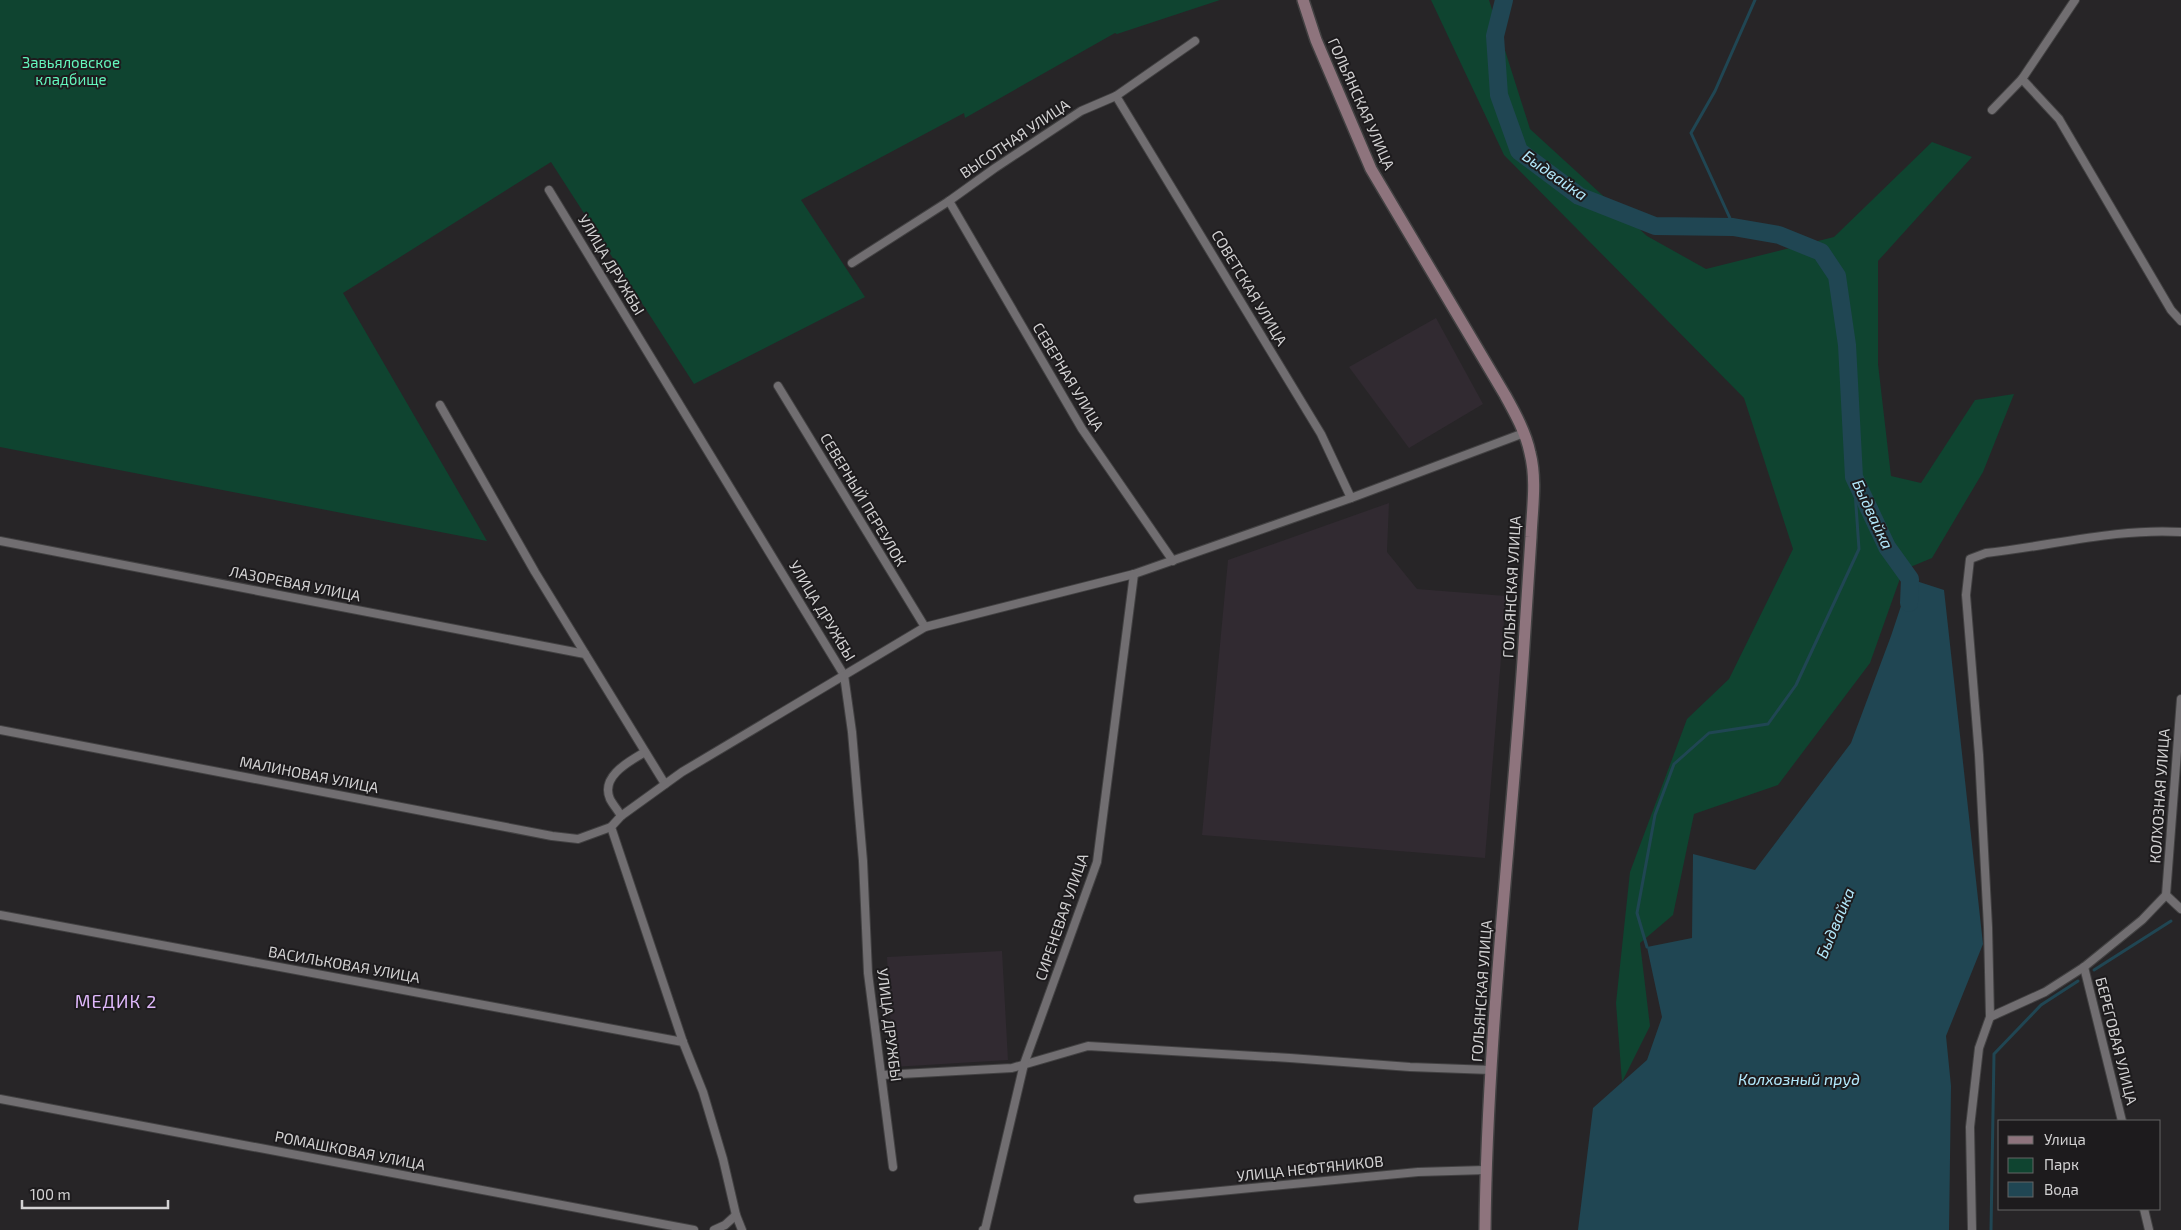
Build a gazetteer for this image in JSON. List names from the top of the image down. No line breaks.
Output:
{"streets":{"main road":["ГОЛЬЯНСКАЯ УЛИЦА"],"street":["ВЫСОТНАЯ УЛИЦА","УЛИЦА ДРУЖБЫ","СОВЕТСКАЯ УЛИЦА","СЕВЕРНАЯ УЛИЦА","СЕВЕРНЫЙ ПЕРЕУЛОК","ЛАЗОРЕВАЯ УЛИЦА","МАЛИНОВАЯ УЛИЦА","КОЛХОЗНАЯ УЛИЦА","СИРЕНЕВАЯ УЛИЦА","ВАСИЛЬКОВАЯ УЛИЦА","БЕРЕГОВАЯ УЛИЦА","РОМАШКОВАЯ УЛИЦА","УЛИЦА НЕФТЯНИКОВ"]},"crossings":[["ГОЛЬЯНСКАЯ УЛИЦА","УЛИЦА НЕФТЯНИКОВ"],["ВЫСОТНАЯ УЛИЦА","СОВЕТСКАЯ УЛИЦА"],["ВЫСОТНАЯ УЛИЦА","СЕВЕРНАЯ УЛИЦА"]],"districts":["МЕДИК 2"],"water":["Быдвайка","Колхозный пруд"],"parks":["Завьяловское кладбище"],"legend":["Улица","Парк","Вода"],"scale_bar":"100 m"}
